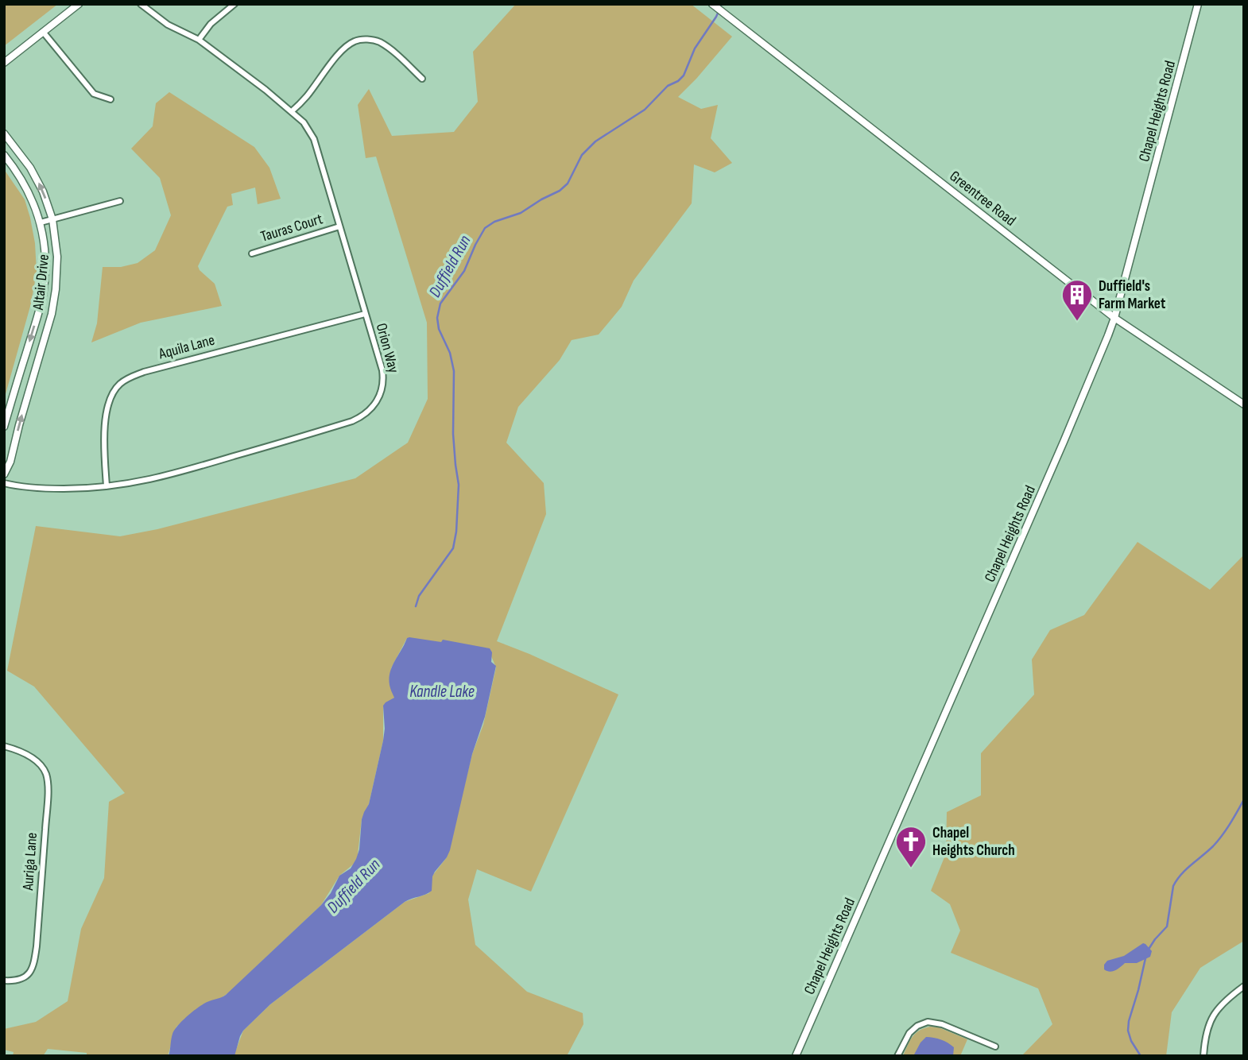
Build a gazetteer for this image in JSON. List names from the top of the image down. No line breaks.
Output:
{"streets":{"street":["Chapel Heights Road","Greentree Road","Tauras Court","Altair Drive","Aquila Lane","Orion Way","Auriga Lane"]},"crossings":[["Chapel Heights Road","Greentree Road"],["Tauras Court","Orion Way"],["Aquila Lane","Orion Way"]],"water":["Duffield Run","Kandle Lake"],"places":{"building":["Duffield's Farm Market"],"church":["Chapel Heights Church"]}}
